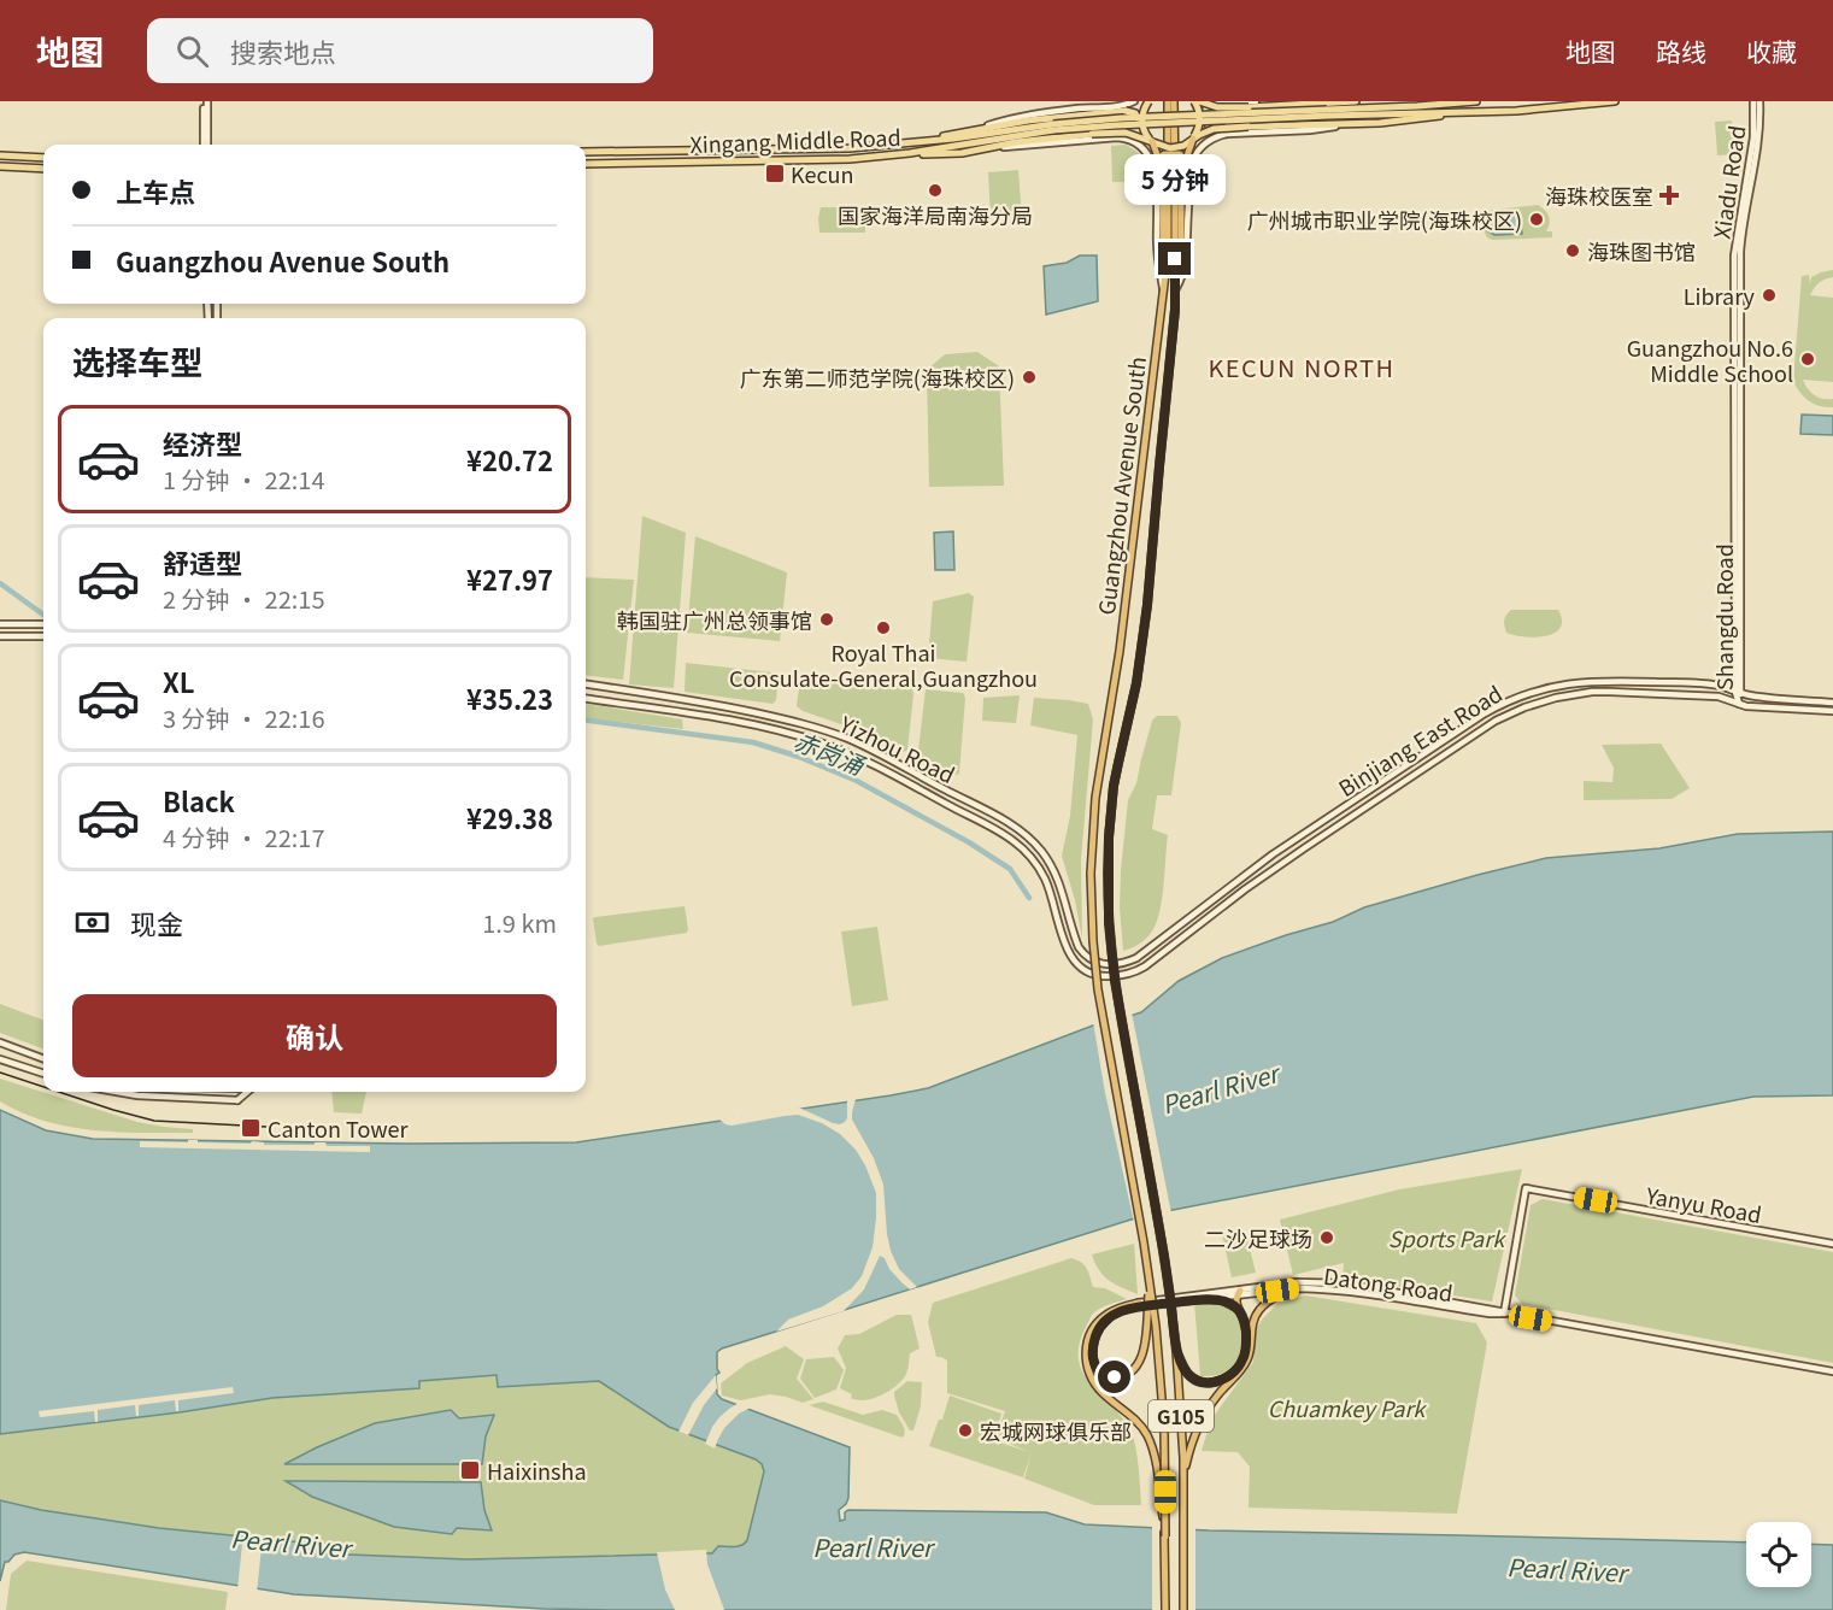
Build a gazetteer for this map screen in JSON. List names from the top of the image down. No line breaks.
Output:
{"streets":{"highway":["Guangzhou Avenue South","G105"],"main road":["Xingang Middle Road","Xiadu Road","Shangdu Road","Binjiang East Road","Yizhou Road","Yanyu Road","Datong Road"]},"crossings":[["Xiadu Road","Shangdu Road"],["Guangzhou Avenue South","G105"],["Shangdu Road","Binjiang East Road"],["Binjiang East Road","Yizhou Road"],["Yanyu Road","Datong Road"]],"districts":["KECUN NORTH"],"water":["赤岗涌","Pearl River"],"parks":["Sports Park","Chuamkey Park"],"places":{"transit":["Kecun","Canton Tower","Haixinsha"],"other":["国家海洋局南海分局","广州城市职业学院(海珠校区)","海珠图书馆","Library","Guangzhou No.6 Middle School","广东第二师范学院(海珠校区)","韩国驻广州总领事馆","Royal Thai Consulate-General,Guangzhou","二沙足球场","宏城网球俱乐部"],"health":["海珠校医室"]},"page":{"header":"地图","search":"搜索地点","nav":["地图","路线","收藏"],"banner":["上车点","Guangzhou Avenue South"],"bubble":"5 分钟","heading":"选择车型","list":[{"name":"经济型","note":"1 分钟 · 22:14","value":"¥20.72"},{"name":"舒适型","note":"2 分钟 · 22:15","value":"¥27.97"},{"name":"XL","note":"3 分钟 · 22:16","value":"¥35.23"},{"name":"Black","note":"4 分钟 · 22:17","value":"¥29.38"}],"pay":["现金","1.9 km"],"buttons":"确认"}}
